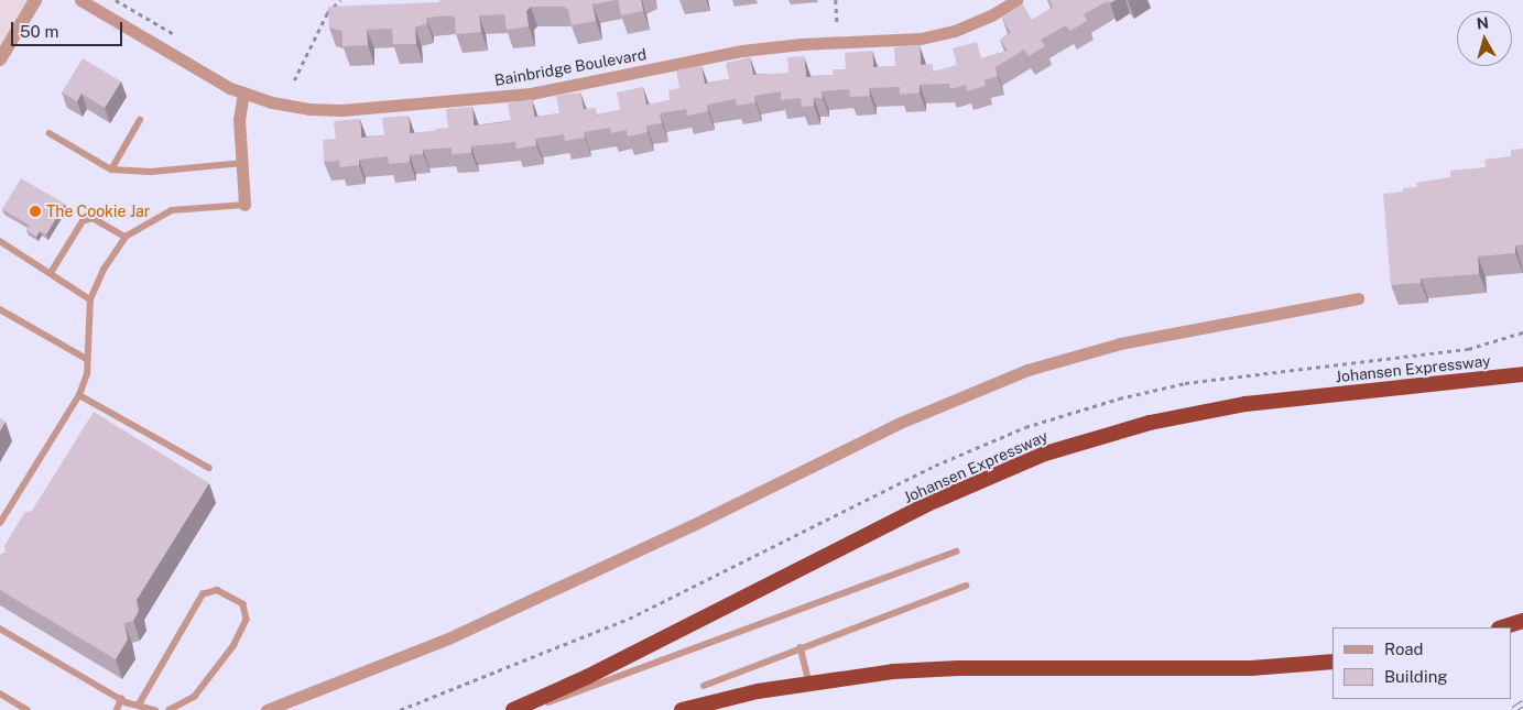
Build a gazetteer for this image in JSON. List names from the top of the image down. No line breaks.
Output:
{"streets":{"highway":["Johansen Expressway"],"street":["Bainbridge Boulevard"]},"places":["The Cookie Jar"],"legend":["Road","Building"],"scale_bar":"50 m","north":"top"}
